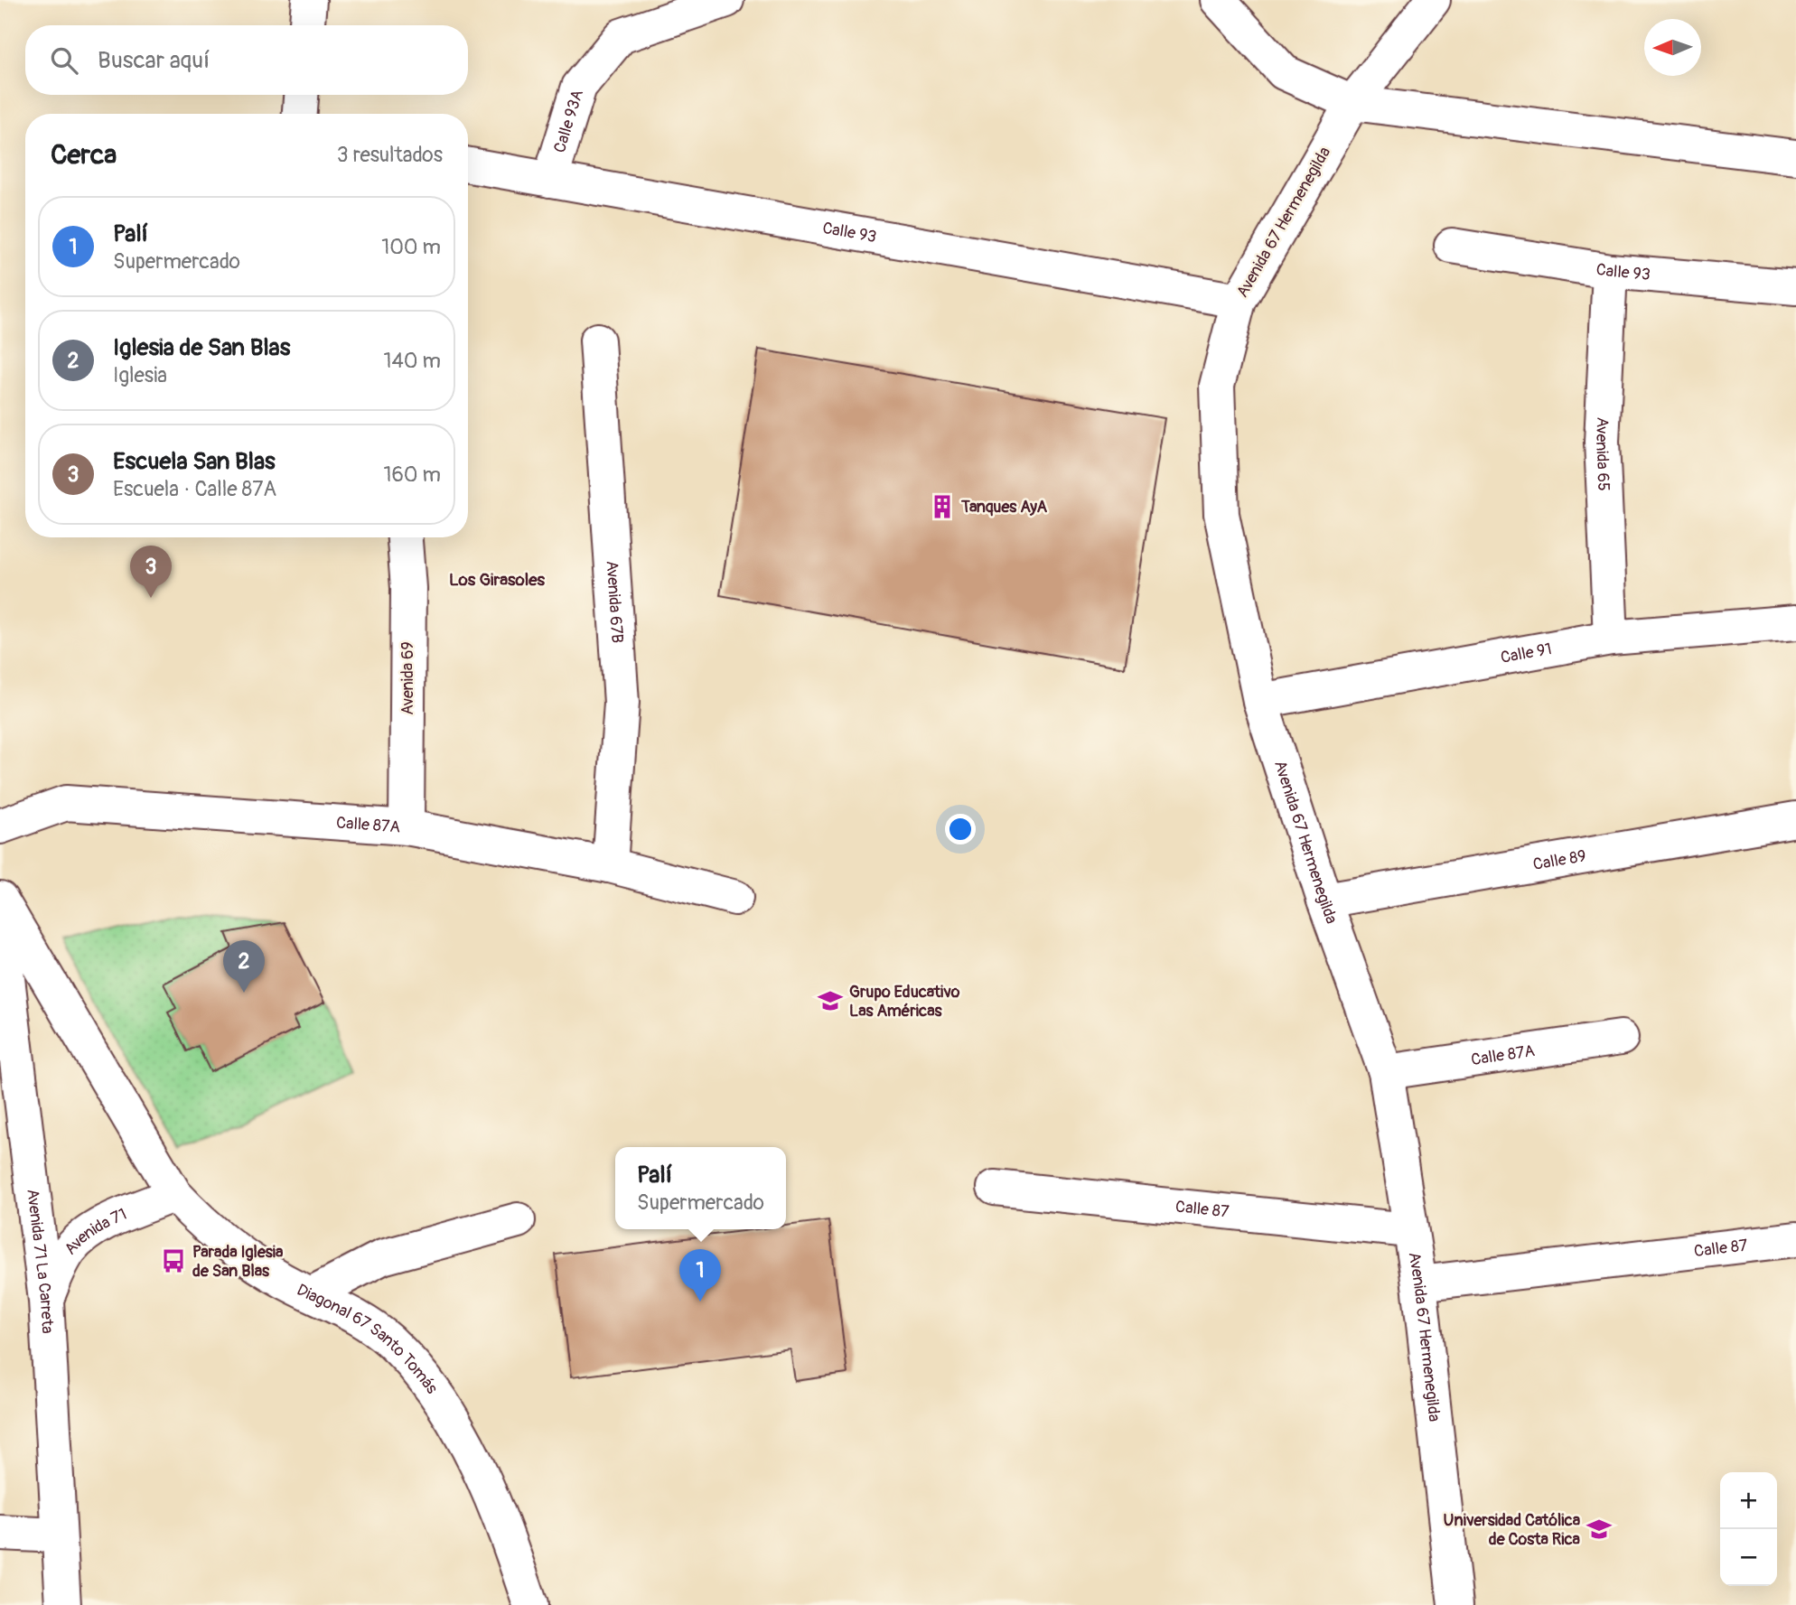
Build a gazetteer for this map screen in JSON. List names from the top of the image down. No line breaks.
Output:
{"streets":{"street":["Calle 93A","Avenida 67 Hermenegilda","Calle 93","Avenida 65","Avenida 67B","Calle 91","Avenida 69","Calle 87A","Calle 89","Calle 87","Avenida 71","Avenida 71 La Carreta","Diagonal 67 Santo Tomás"]},"crossings":[["Calle 93A","Calle 93"],["Avenida 67 Hermenegilda","Calle 93"],["Avenida 67 Hermenegilda","Calle 91"],["Avenida 67 Hermenegilda","Calle 87A"],["Avenida 67 Hermenegilda","Calle 89"],["Avenida 67 Hermenegilda","Calle 87"],["Calle 93","Avenida 65"],["Avenida 65","Calle 91"],["Avenida 67B","Calle 87A"],["Avenida 69","Calle 87A"],["Avenida 71","Avenida 71 La Carreta"],["Avenida 71","Diagonal 67 Santo Tomás"]],"districts":["Los Girasoles"],"places":{"building":["Tanques AyA"],"school or university":["Grupo Educativo Las Américas","Universidad Católica de Costa Rica"],"bus stop":["Parada Iglesia de San Blas"]},"north":"left","page":{"search":"Buscar aquí","heading":["Cerca","3 resultados"],"list":[{"mark":"1","name":"Palí","note":"Supermercado","value":"100 m"},{"mark":"2","name":"Iglesia de San Blas","note":"Iglesia","value":"140 m"},{"mark":"3","name":"Escuela San Blas","note":"Escuela · Calle 87A","value":"160 m"}],"pins":["3","2","1"],"popup":["Palí","Supermercado"],"map_buttons":["+","−"]}}
